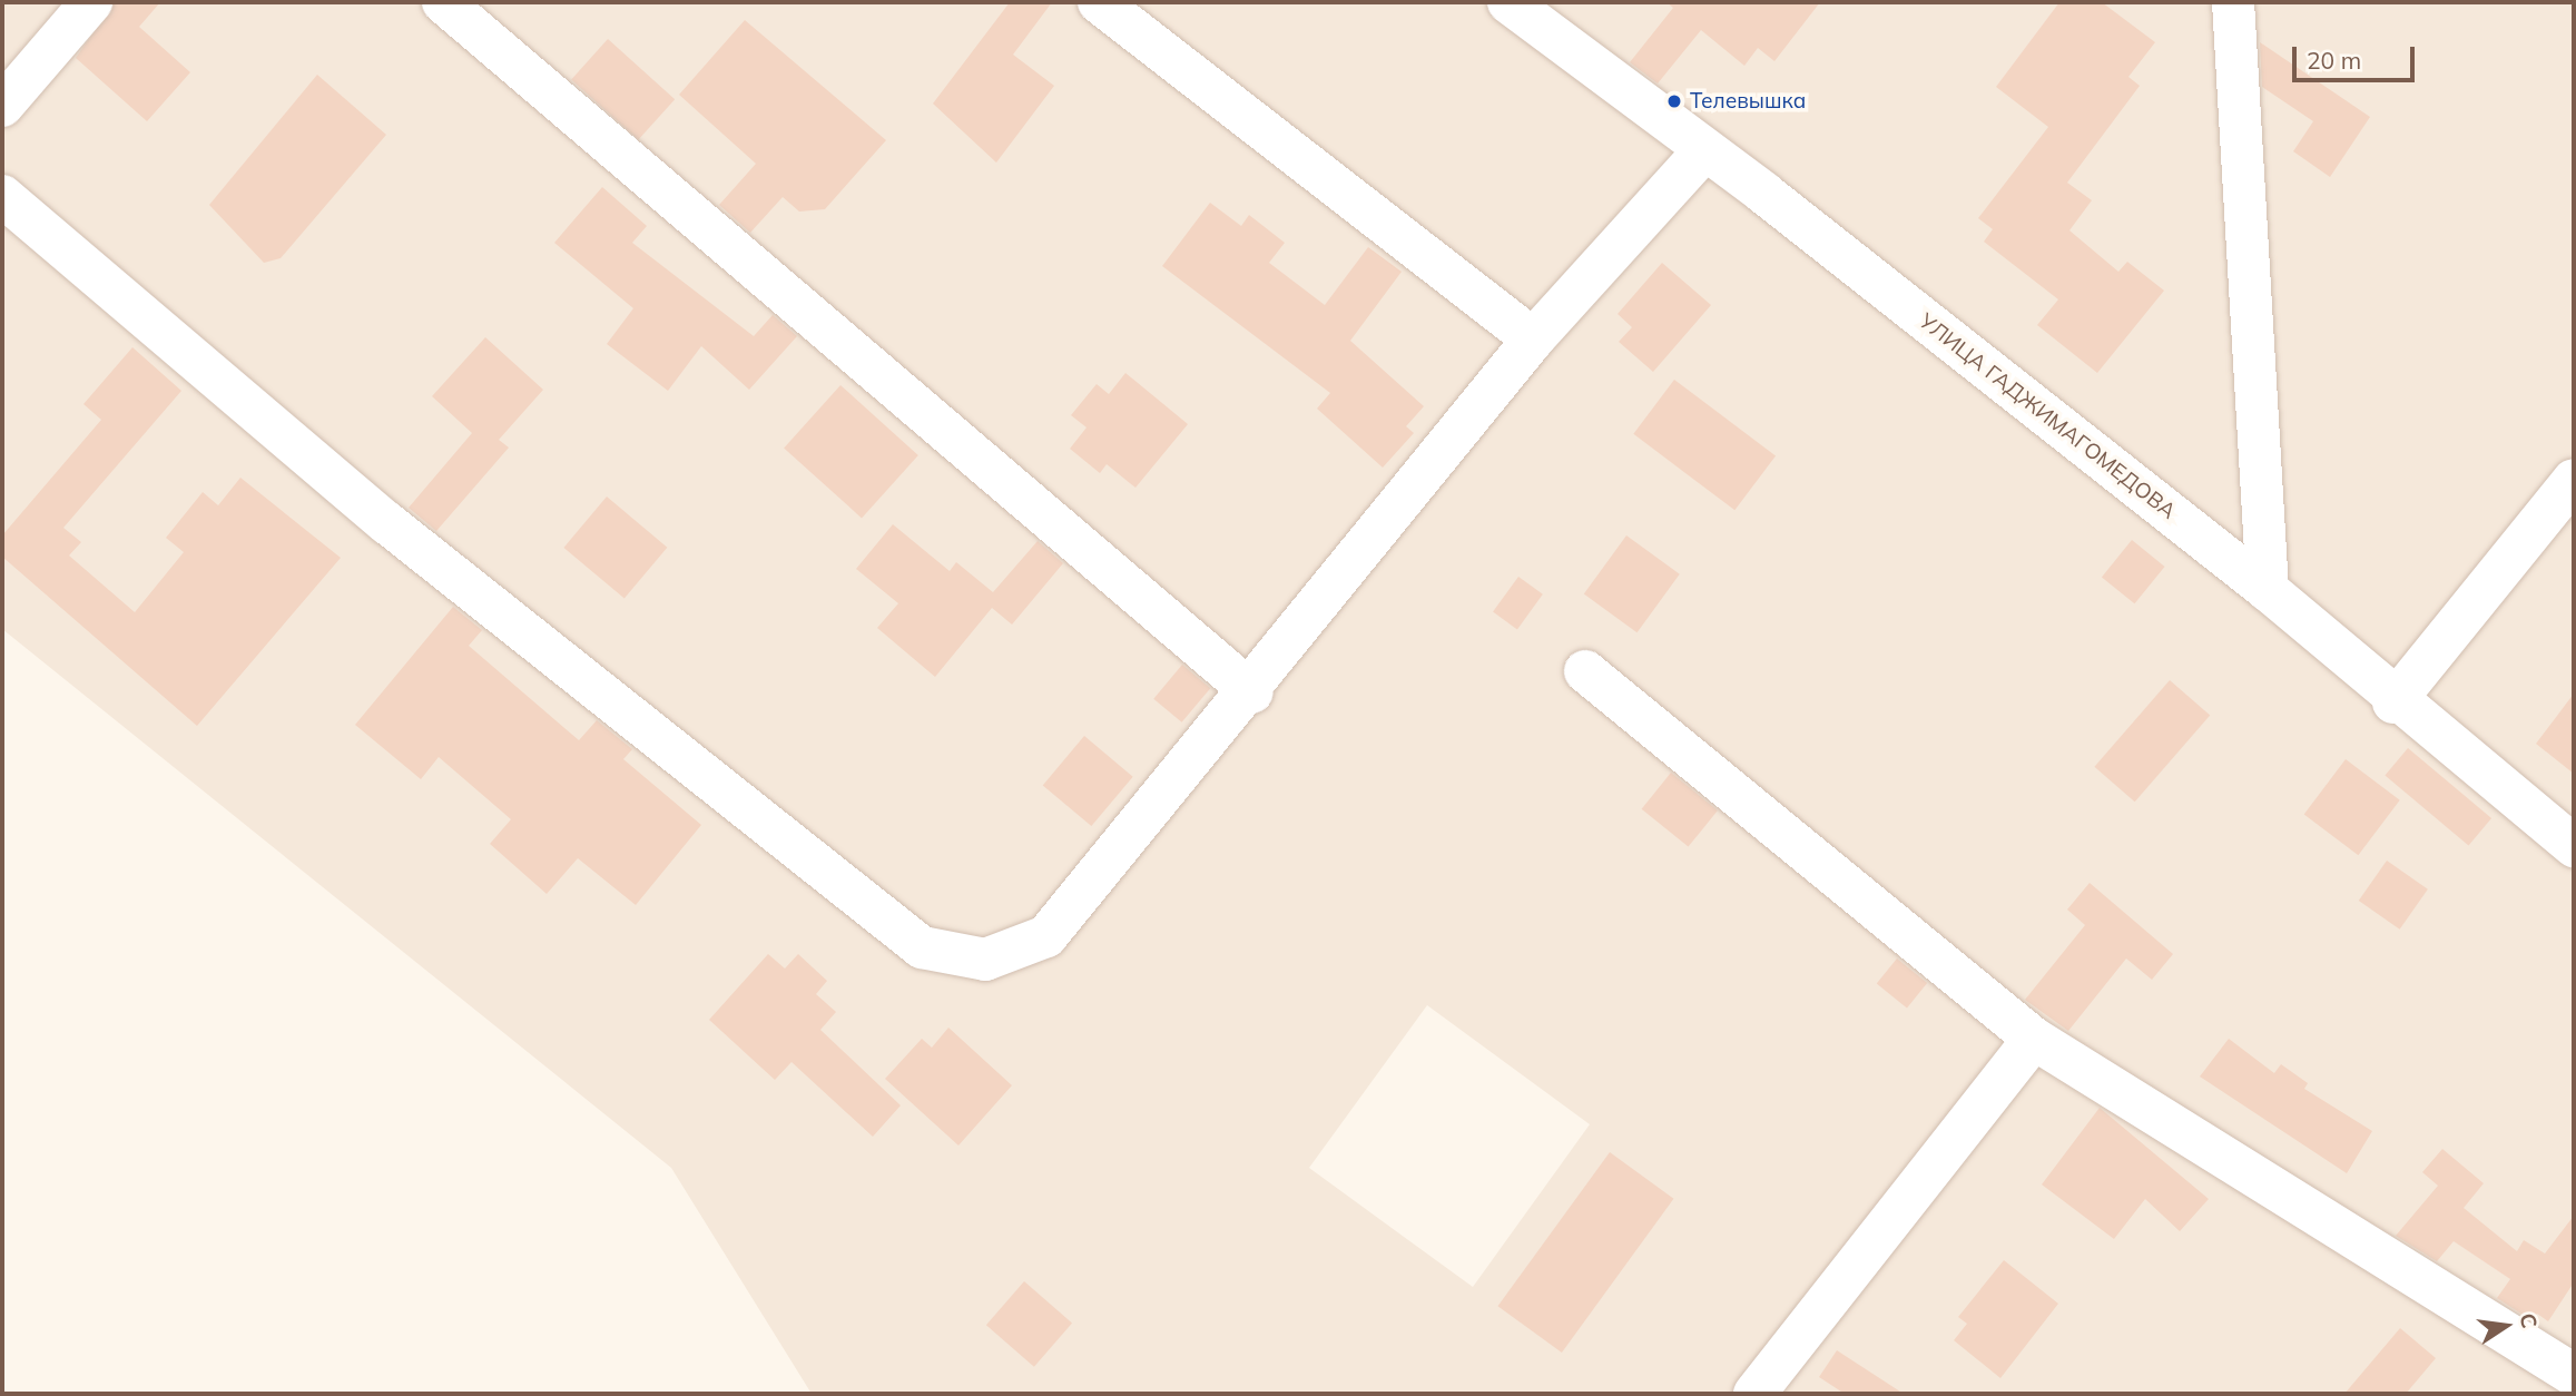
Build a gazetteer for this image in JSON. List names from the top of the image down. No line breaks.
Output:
{"streets":{"street":["УЛИЦА ГАДЖИМАГОМЕДОВА"]},"places":["Телевышка"],"scale_bar":"20 m","north":"right"}
